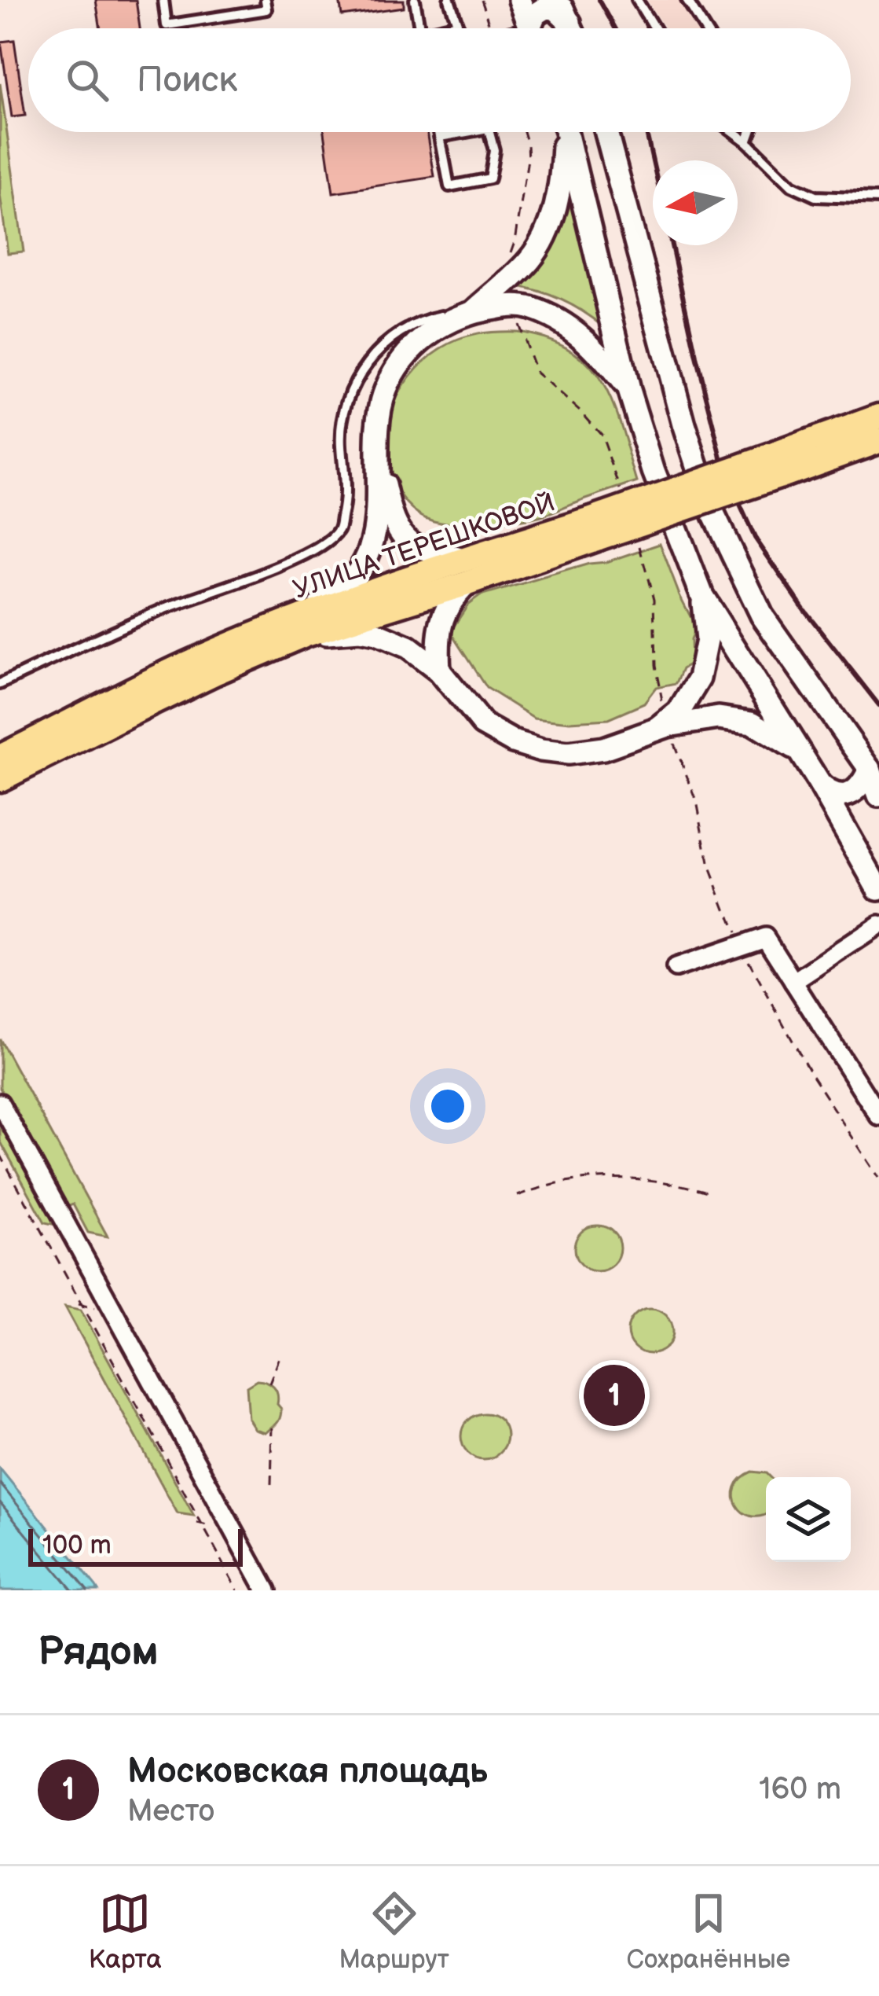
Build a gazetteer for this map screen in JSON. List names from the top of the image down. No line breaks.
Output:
{"streets":{"main road":["УЛИЦА ТЕРЕШКОВОЙ"]},"scale_bar":"100 m","north":"left","page":{"search":"Поиск","pins":"1","scale":"100 m","heading":"Рядом","list":[{"mark":"1","name":"Московская площадь","note":"Место","value":"160 m"}],"nav":["Карта","Маршрут","Сохранённые"]}}
